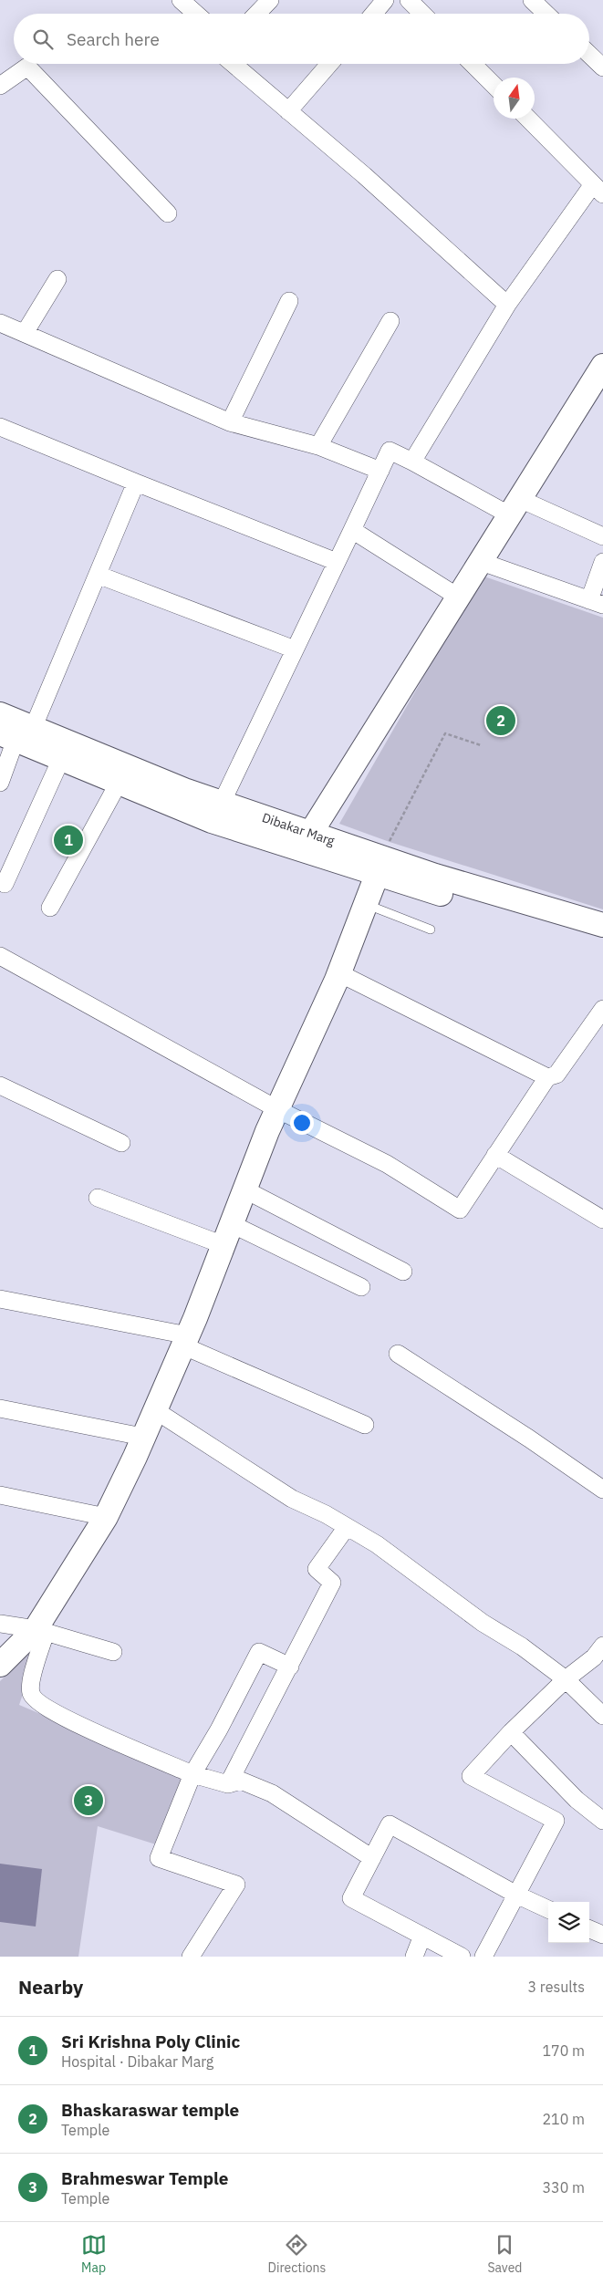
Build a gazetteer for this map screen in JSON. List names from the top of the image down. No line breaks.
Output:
{"streets":{"street":["Dibakar Marg"]},"north":"top","page":{"search":"Search here","pins":["2","1","3"],"heading":["Nearby","3 results"],"list":[{"mark":"1","name":"Sri Krishna Poly Clinic","note":"Hospital · Dibakar Marg","value":"170 m"},{"mark":"2","name":"Bhaskaraswar temple","note":"Temple","value":"210 m"},{"mark":"3","name":"Brahmeswar Temple","note":"Temple","value":"330 m"}],"nav":["Map","Directions","Saved"]}}
